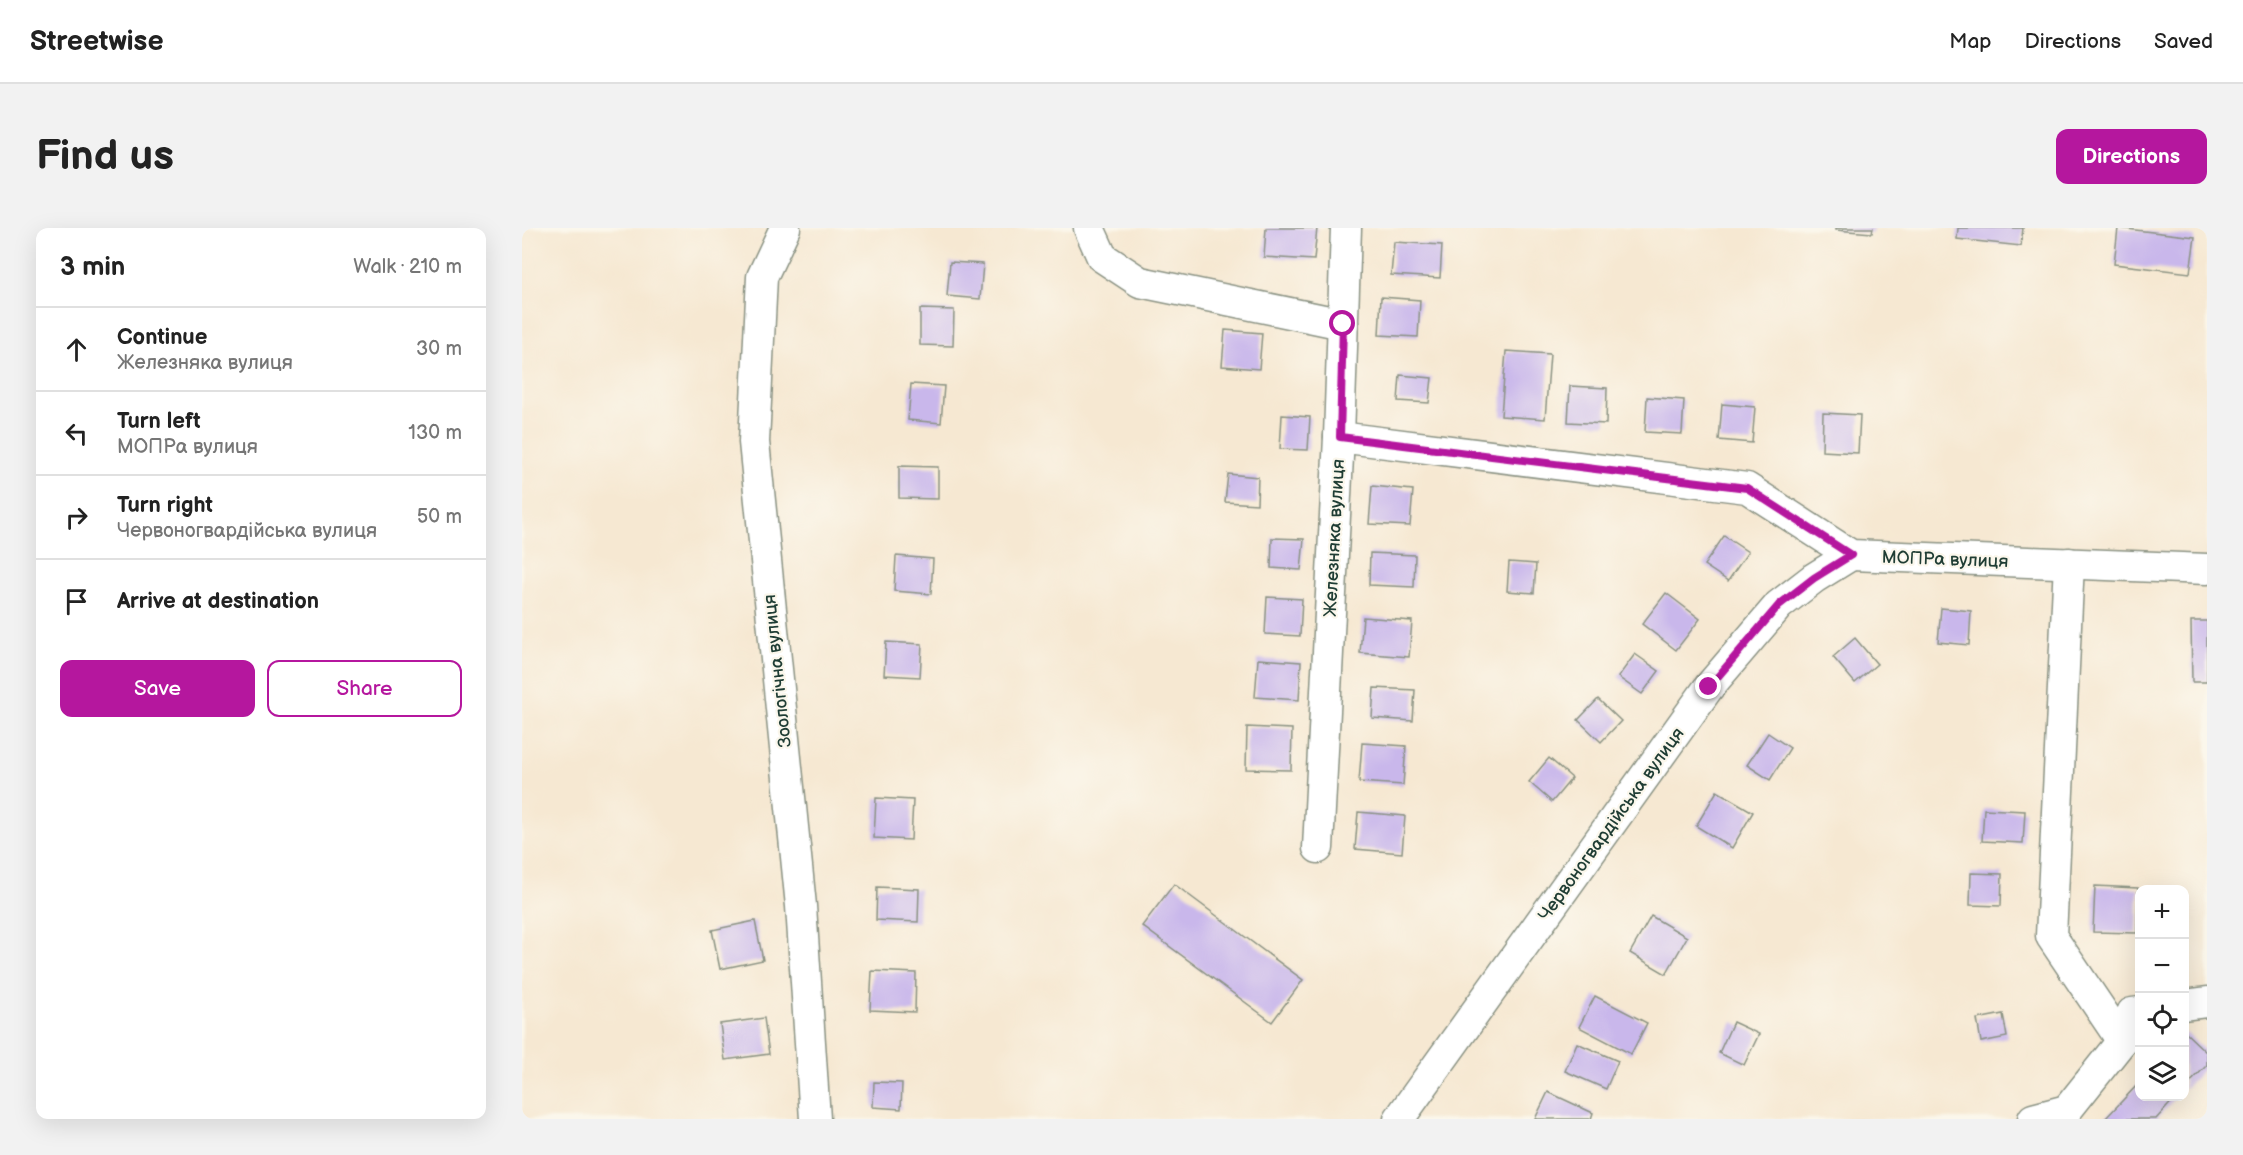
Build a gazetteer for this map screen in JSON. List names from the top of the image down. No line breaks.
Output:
{"streets":{"street":["Железняка вулиця","МОПРа вулиця","Зоологічна вулиця","Червоногвардійська вулиця"]},"crossings":[["МОПРа вулиця","Червоногвардійська вулиця"]],"page":{"header":"Streetwise","nav":["Map","Directions","Saved"],"buttons":["Directions",["Save","Share"]],"title":"Find us","heading":["3 min","Walk · 210 m"],"list":[["Continue","Железняка вулиця","30 m"],["Turn left","МОПРа вулиця","130 m"],["Turn right","Червоногвардійська вулиця","50 m"],"Arrive at destination"],"map_buttons":["+","−"]}}
